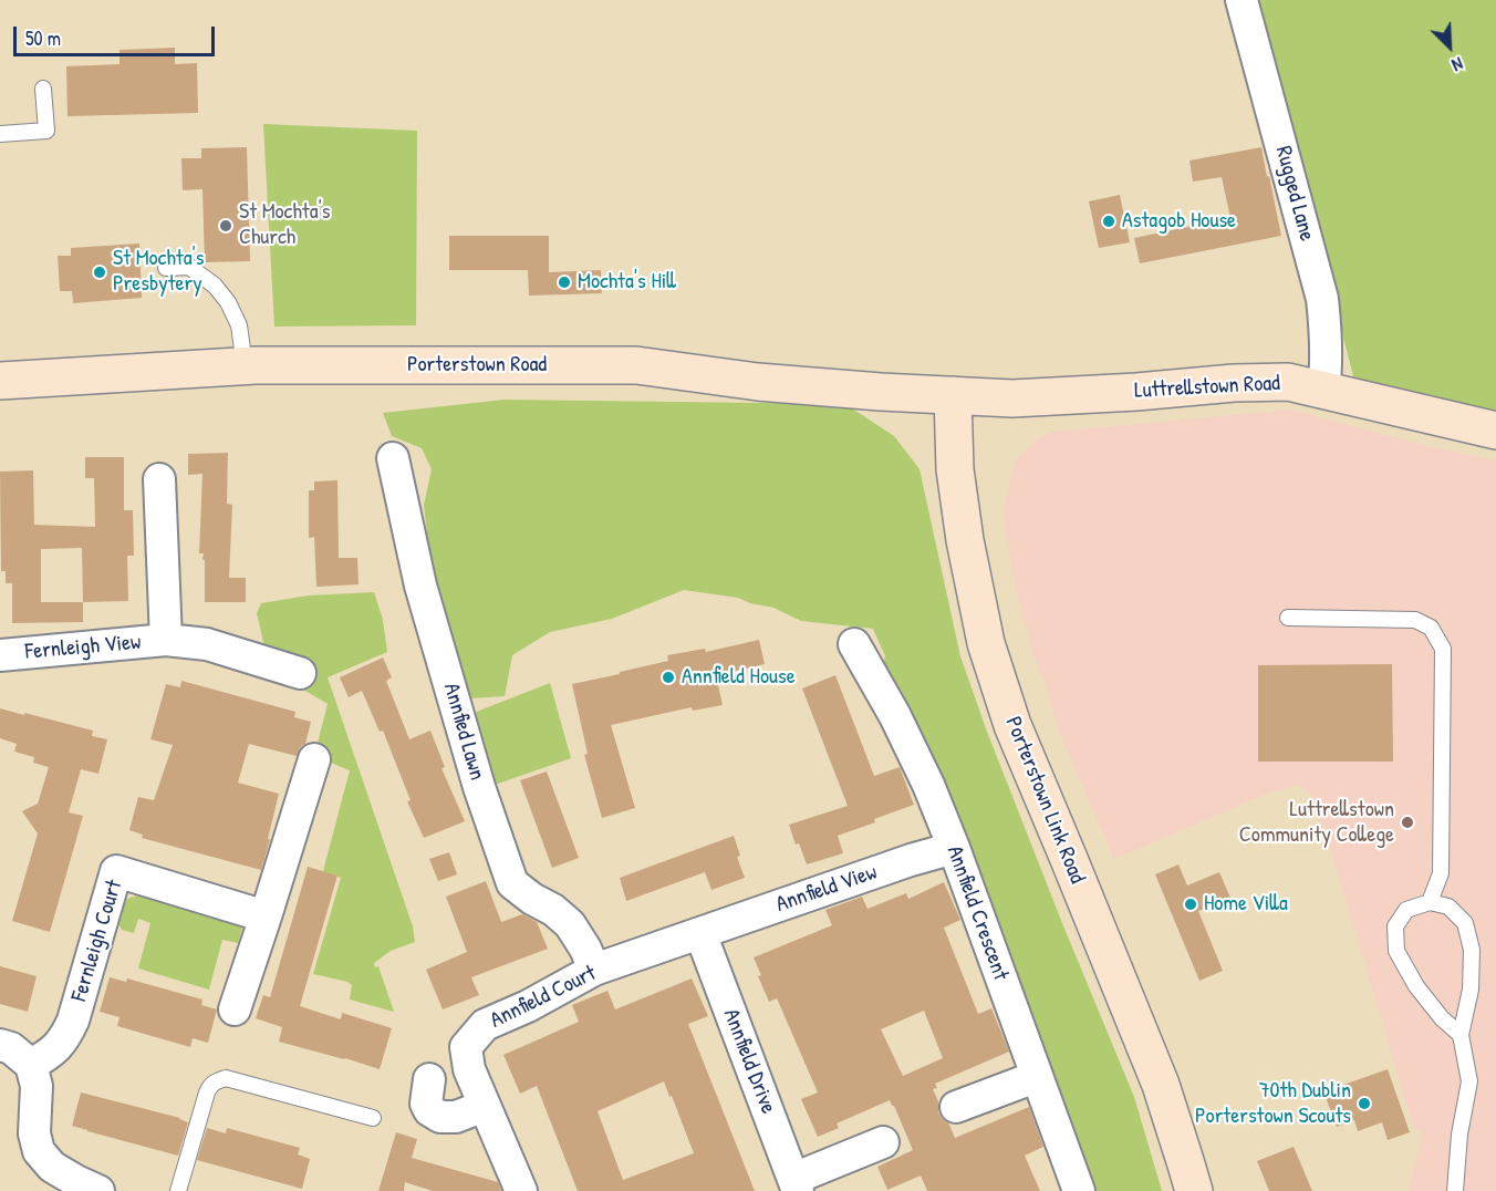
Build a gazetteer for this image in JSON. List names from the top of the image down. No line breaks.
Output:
{"streets":{"street":["Rugged Lane","Porterstown Road","Luttrellstown Road","Fernleigh View","Annfied Lawn","Porterstown Link Road","Annfield View","Annfield Crescent","Fernleigh Court","Annfield Court","Annfield Drive"]},"crossings":[["Rugged Lane","Luttrellstown Road"],["Porterstown Road","Luttrellstown Road"],["Porterstown Road","Porterstown Link Road"],["Luttrellstown Road","Porterstown Link Road"],["Annfied Lawn","Annfield Court"],["Annfield View","Annfield Crescent"],["Annfield View","Annfield Court"],["Annfield View","Annfield Drive"],["Annfield Court","Annfield Drive"]],"places":["Astagob House","St Mochta's Church","St Mochta's Presbytery","Mochta's Hill","Annfield House","Luttrellstown Community College","Home Villa","70th Dublin Porterstown Scouts"],"scale_bar":"50 m","north":"bottom right"}
